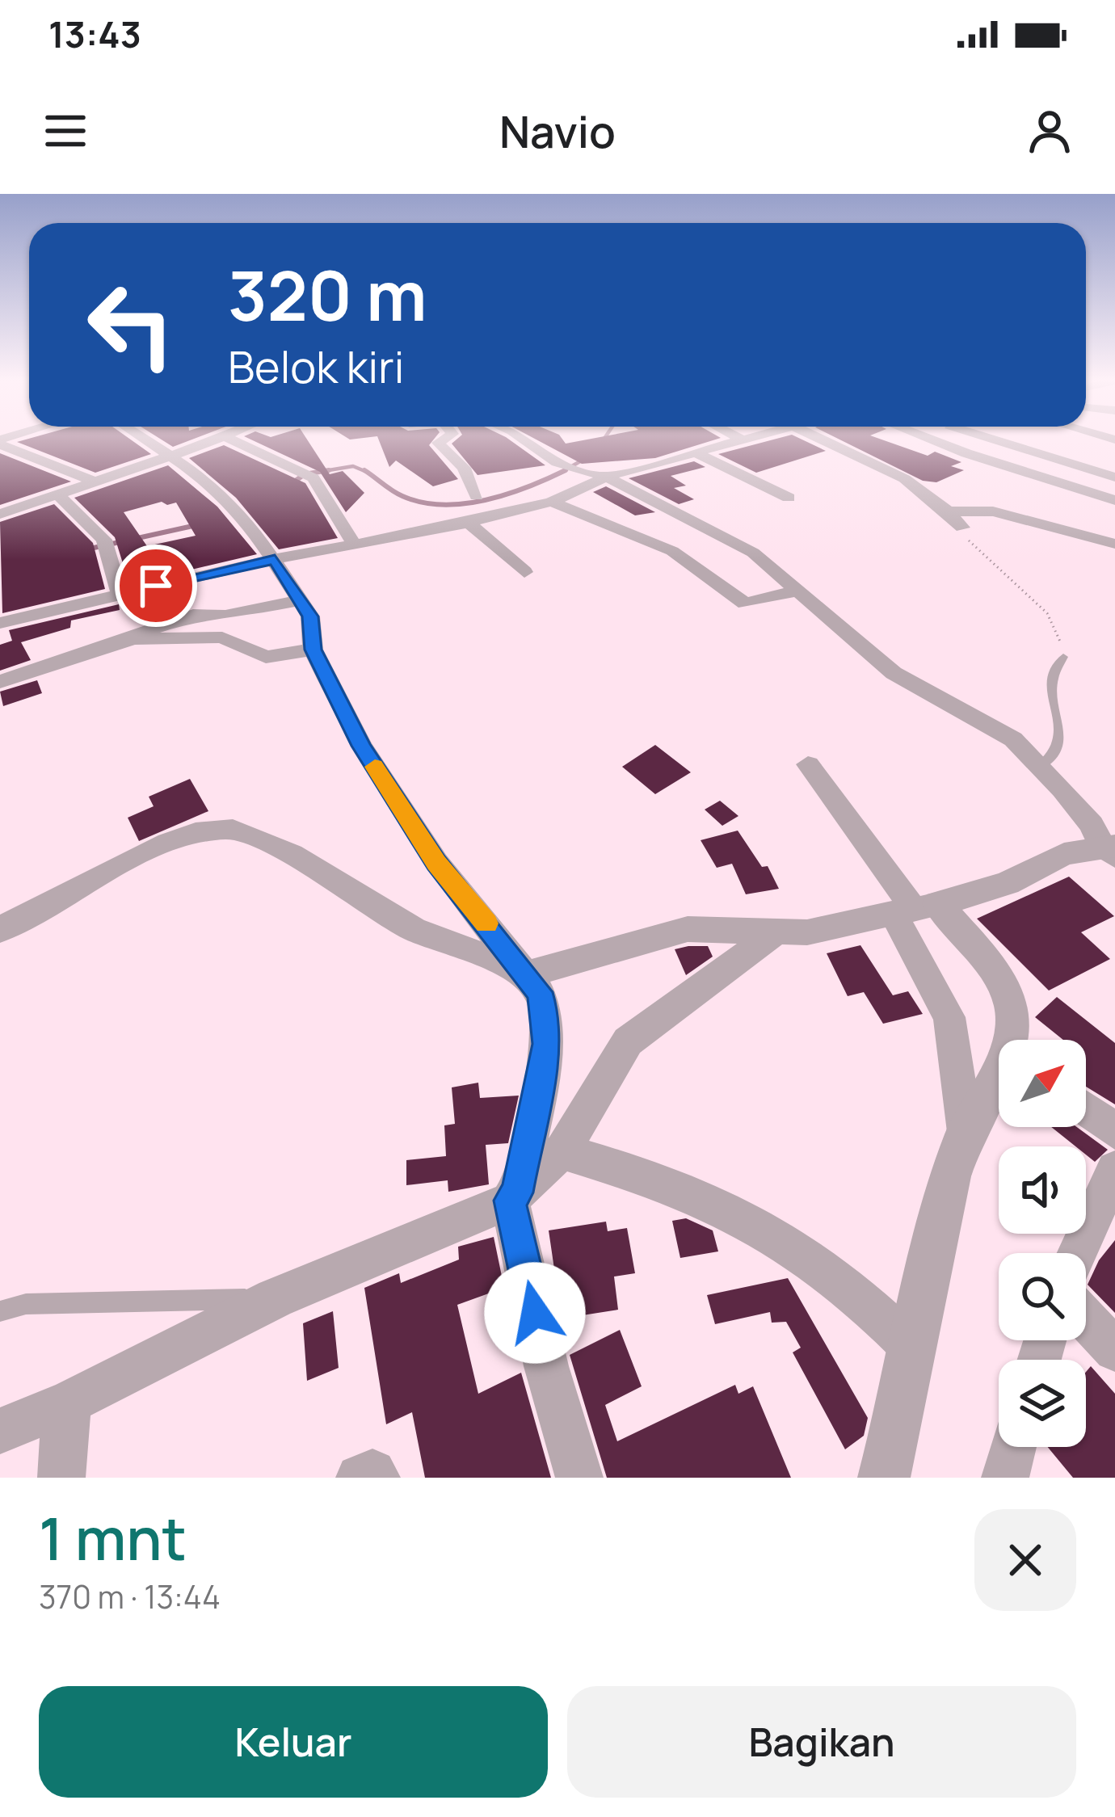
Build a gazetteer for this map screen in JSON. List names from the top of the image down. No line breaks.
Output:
{"north":"top right","page":{"status":"13:43","header":"Navio","turn":["320 m","Belok kiri"],"heading":["1 mnt","370 m · 13:44"],"buttons":["Keluar","Bagikan"]}}
